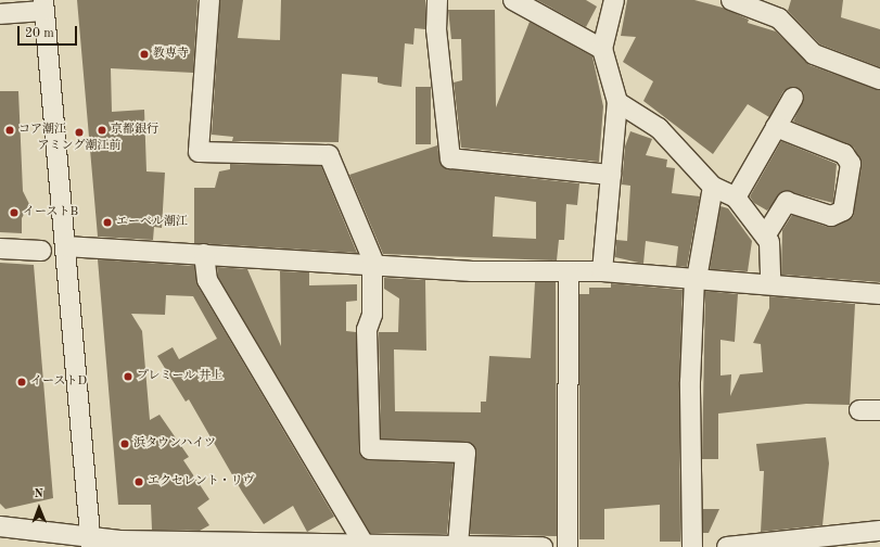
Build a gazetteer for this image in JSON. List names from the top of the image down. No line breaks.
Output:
{"places":["教専寺","コア潮江","京都銀行","アミング潮江前","イーストB","エーベル潮江","プレミール 井上","イーストD","浜タウンハイツ","エクセレント・リヴ"],"scale_bar":"20 m","north":"top"}
